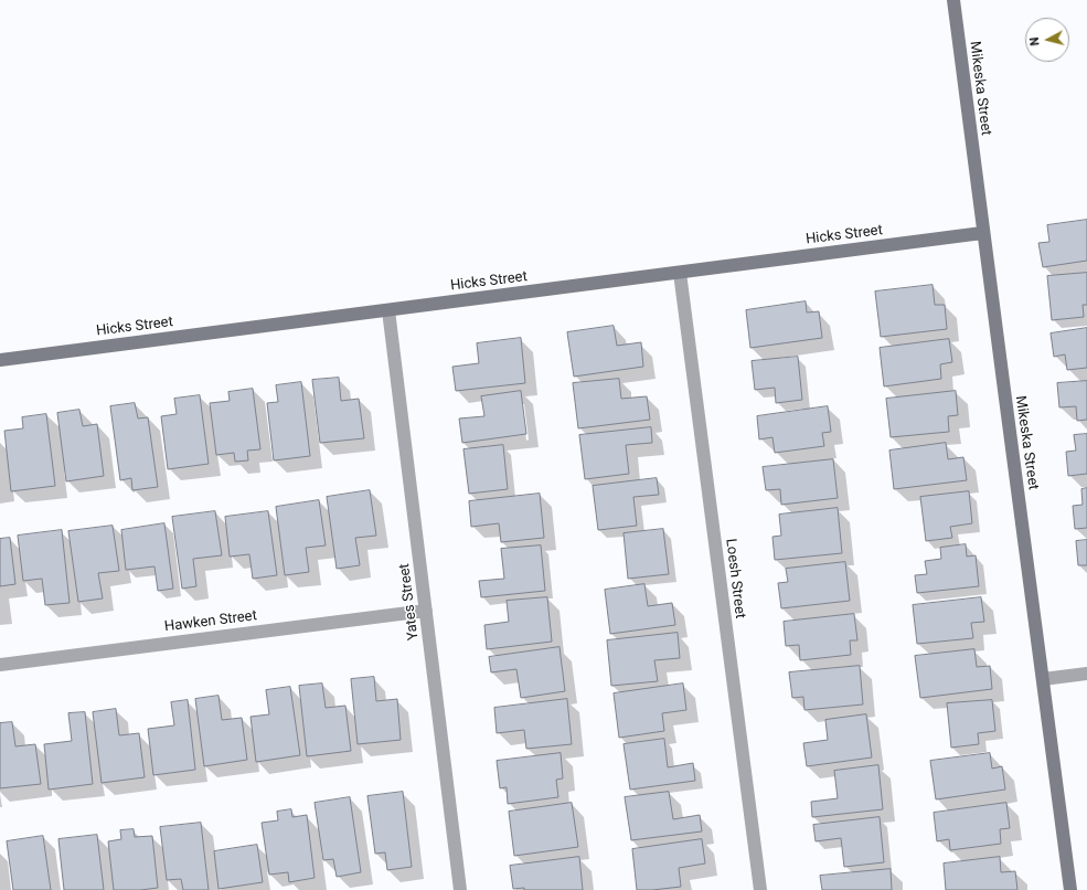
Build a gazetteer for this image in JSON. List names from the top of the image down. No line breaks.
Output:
{"streets":{"street":["Mikeska Street","Hicks Street","Loesh Street","Yates Street","Hawken Street"]},"crossings":[["Mikeska Street","Hicks Street"],["Hicks Street","Loesh Street"],["Hicks Street","Yates Street"],["Yates Street","Hawken Street"]],"north":"left"}
